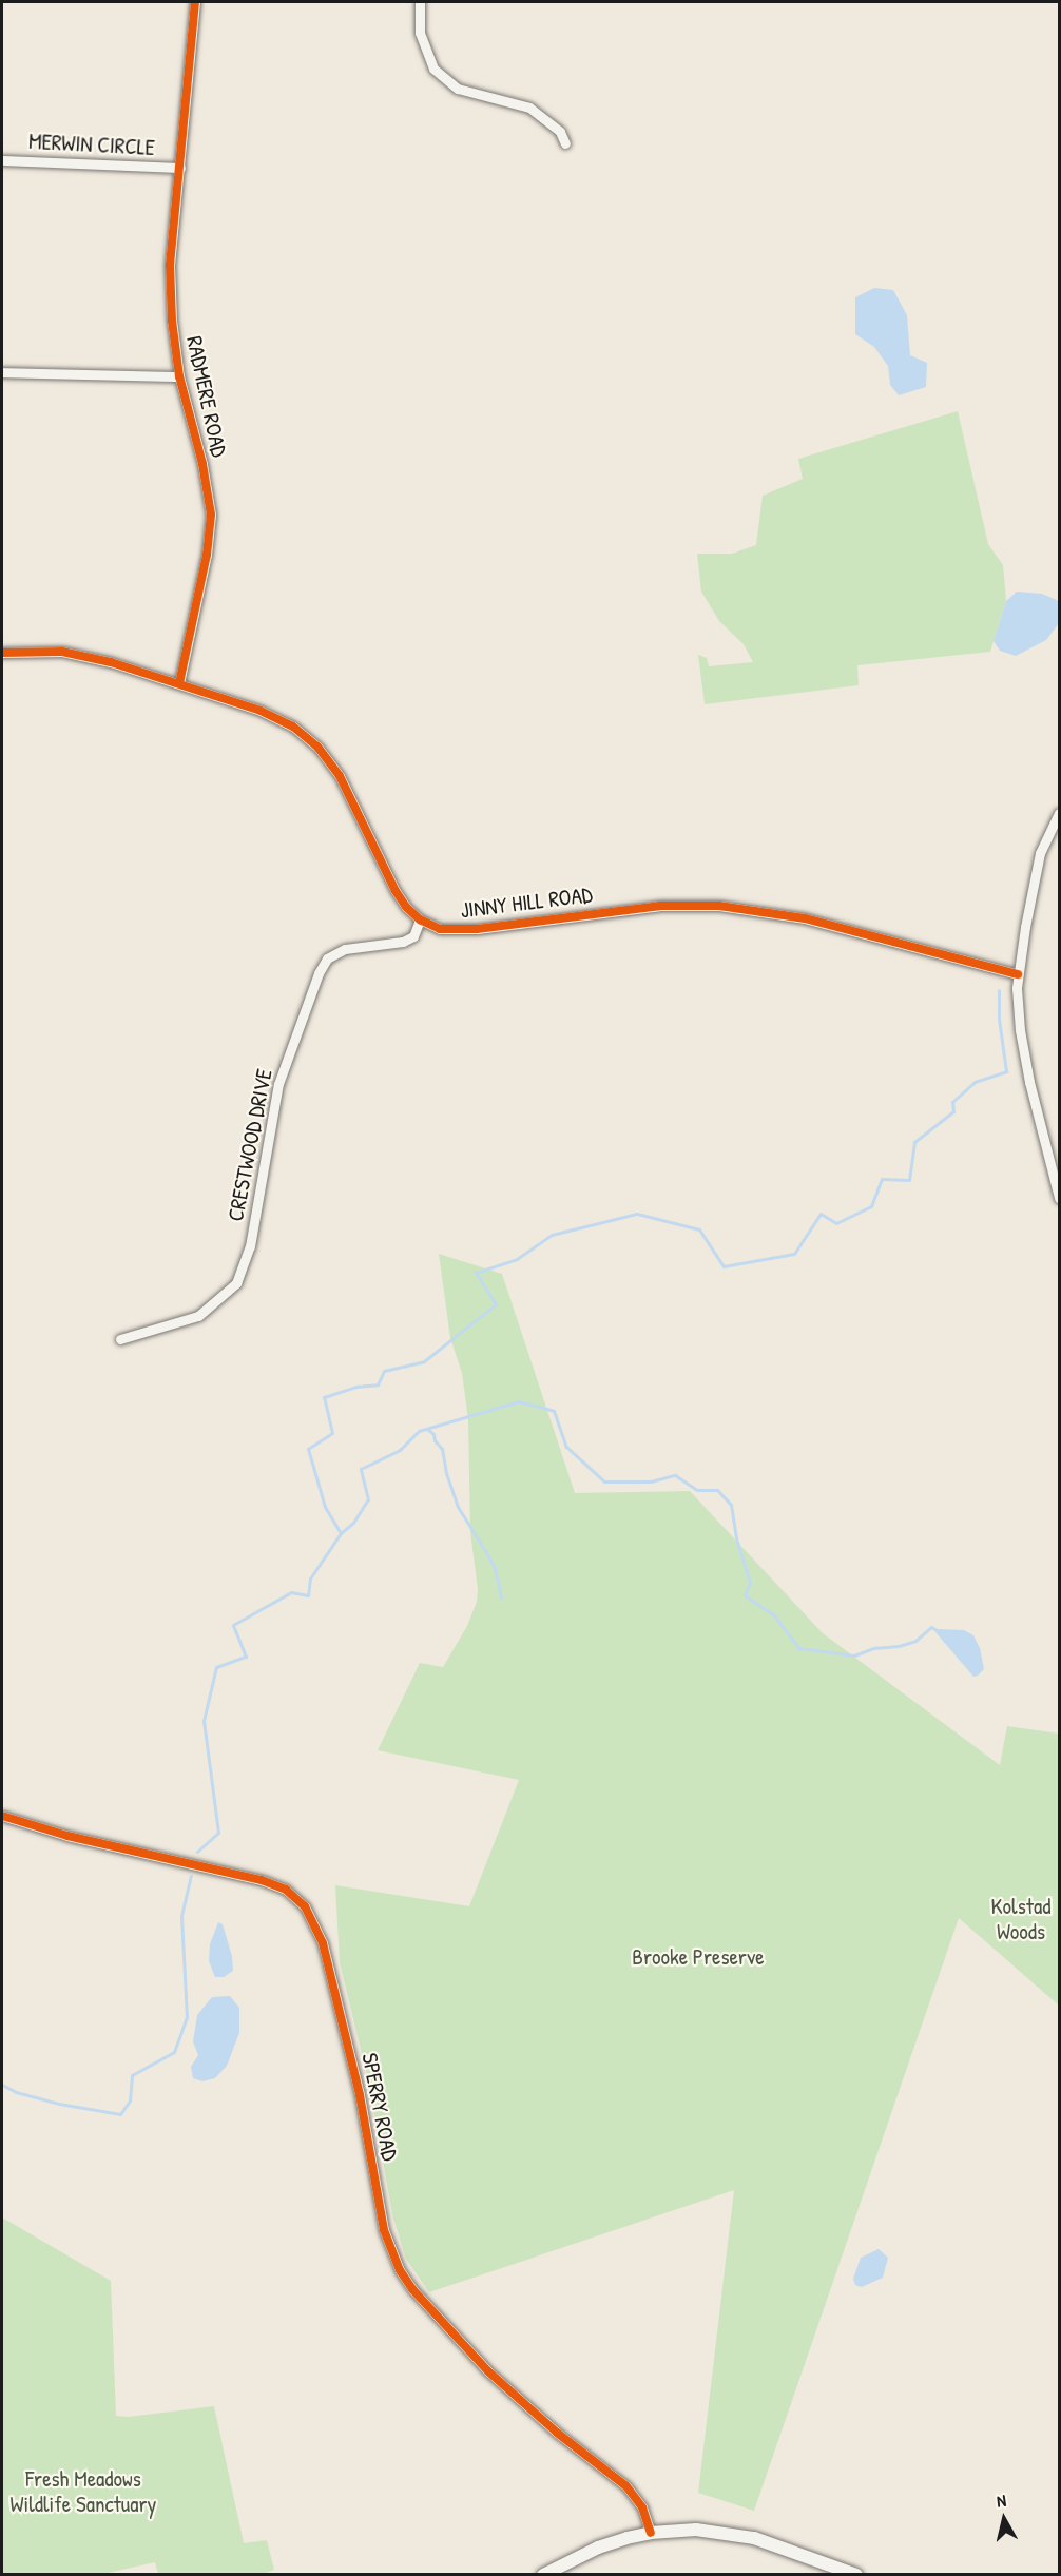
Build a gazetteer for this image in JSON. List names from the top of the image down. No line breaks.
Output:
{"streets":{"street":["MERWIN CIRCLE","RADMERE ROAD","JINNY HILL ROAD","CRESTWOOD DRIVE","SPERRY ROAD"]},"crossings":[["MERWIN CIRCLE","RADMERE ROAD"],["JINNY HILL ROAD","CRESTWOOD DRIVE"]],"parks":["Kolstad Woods","Brooke Preserve","Fresh Meadows Wildlife Sanctuary"],"north":"top"}
